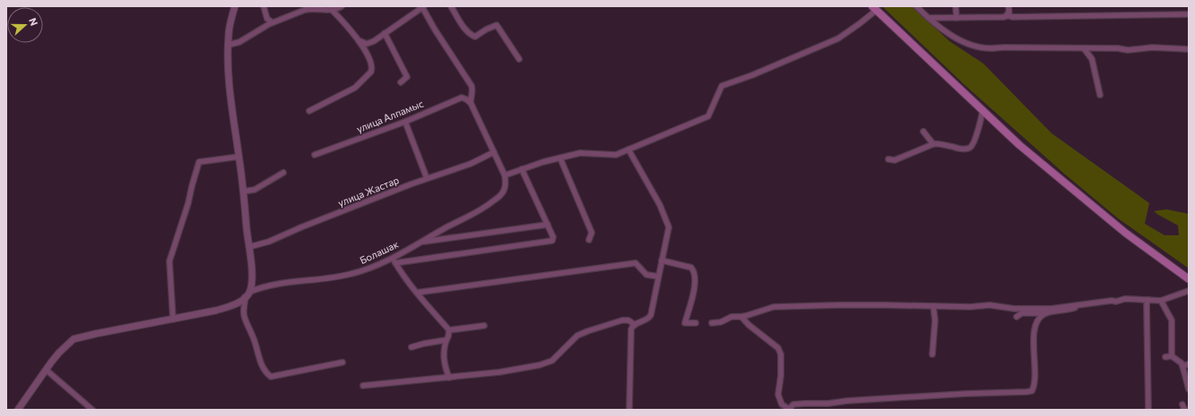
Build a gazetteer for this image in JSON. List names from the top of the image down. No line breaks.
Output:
{"streets":{"street":["улица Алпамыс","улица Жастар","Болашак"]},"north":"right"}
